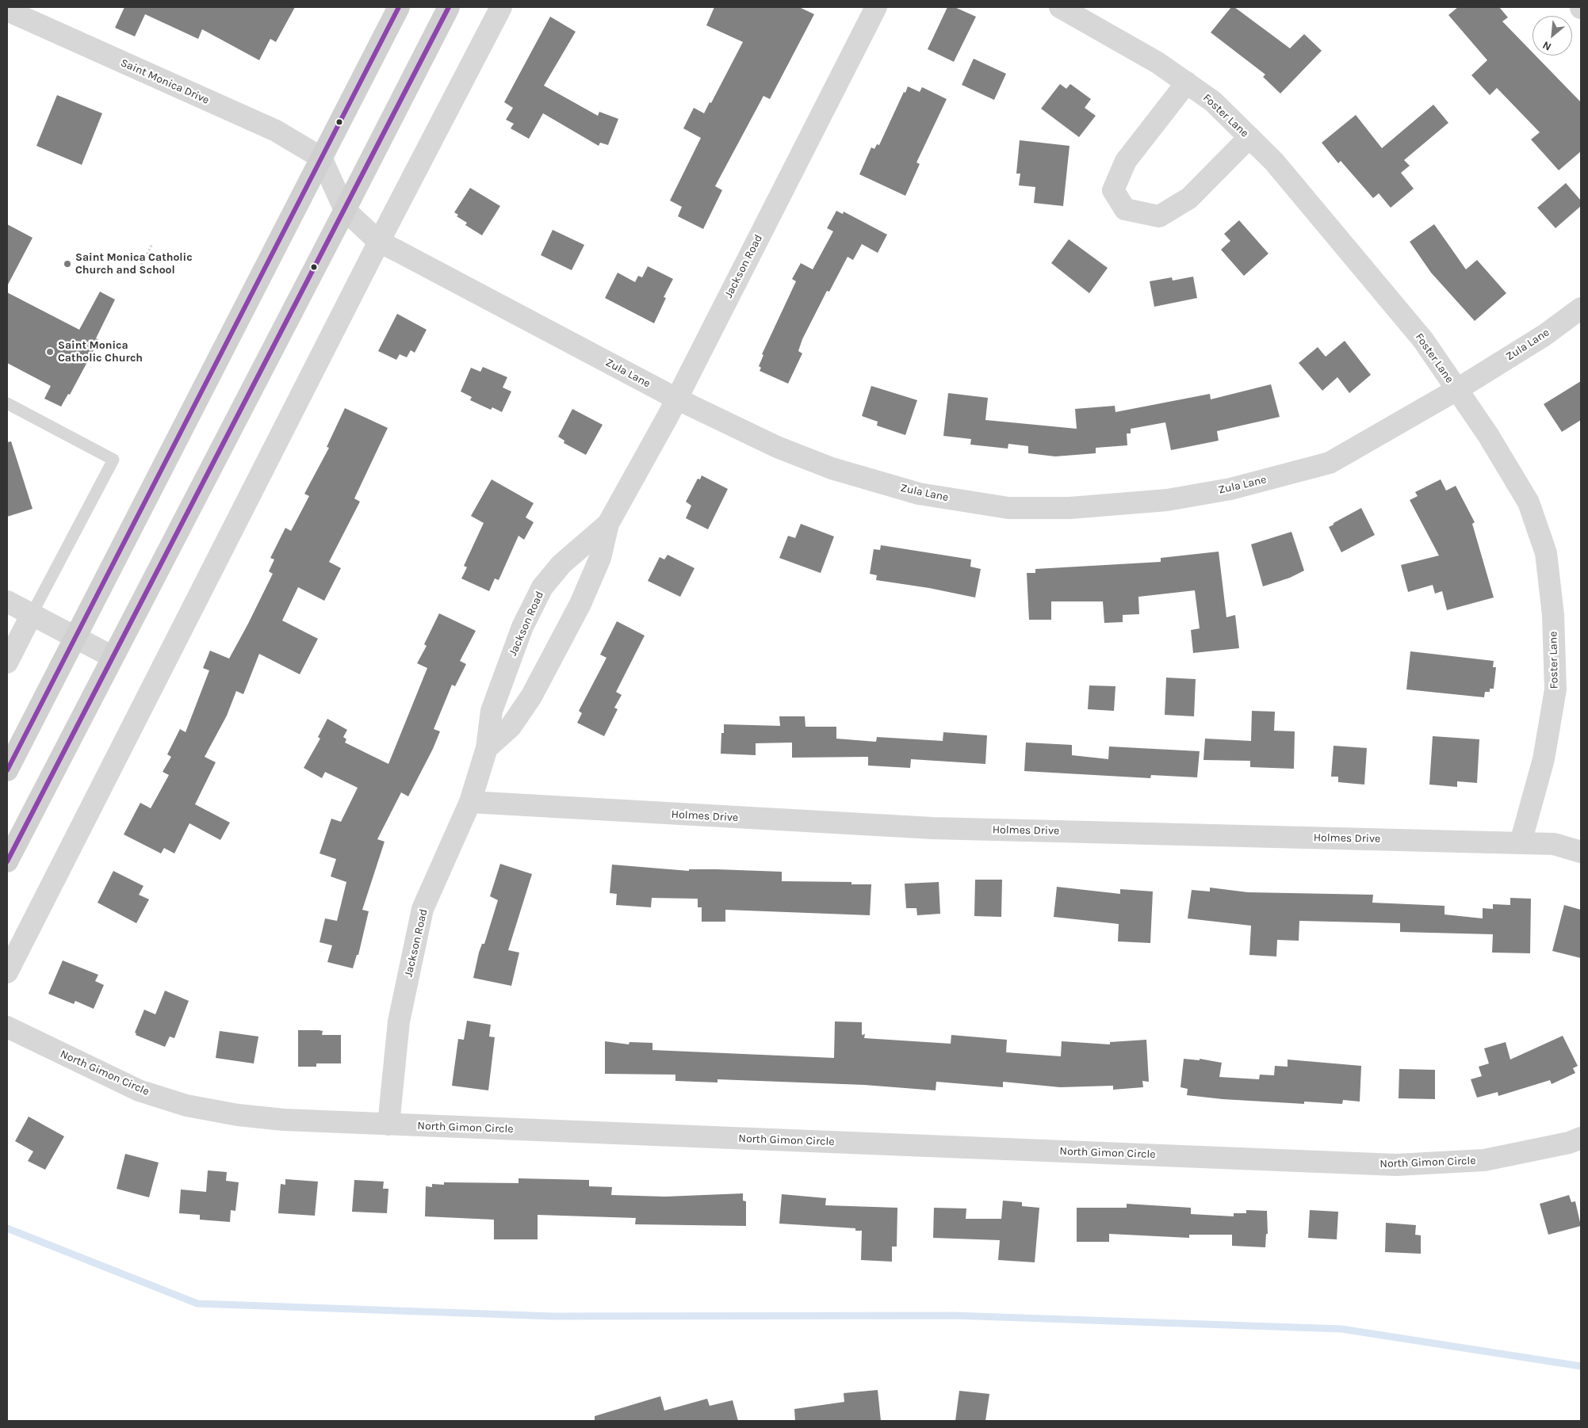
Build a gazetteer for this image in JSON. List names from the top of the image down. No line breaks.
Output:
{"streets":{"street":["Saint Monica Drive","Foster Lane","Jackson Road","Zula Lane","Holmes Drive","North Gimon Circle"]},"crossings":[["Saint Monica Drive","Zula Lane"],["Foster Lane","Zula Lane"],["Foster Lane","Holmes Drive"],["Jackson Road","Zula Lane"],["Jackson Road","Holmes Drive"],["Jackson Road","North Gimon Circle"]],"places":["Saint Monica Catholic Church and School","Saint Monica Catholic Church"],"north":"bottom left"}
